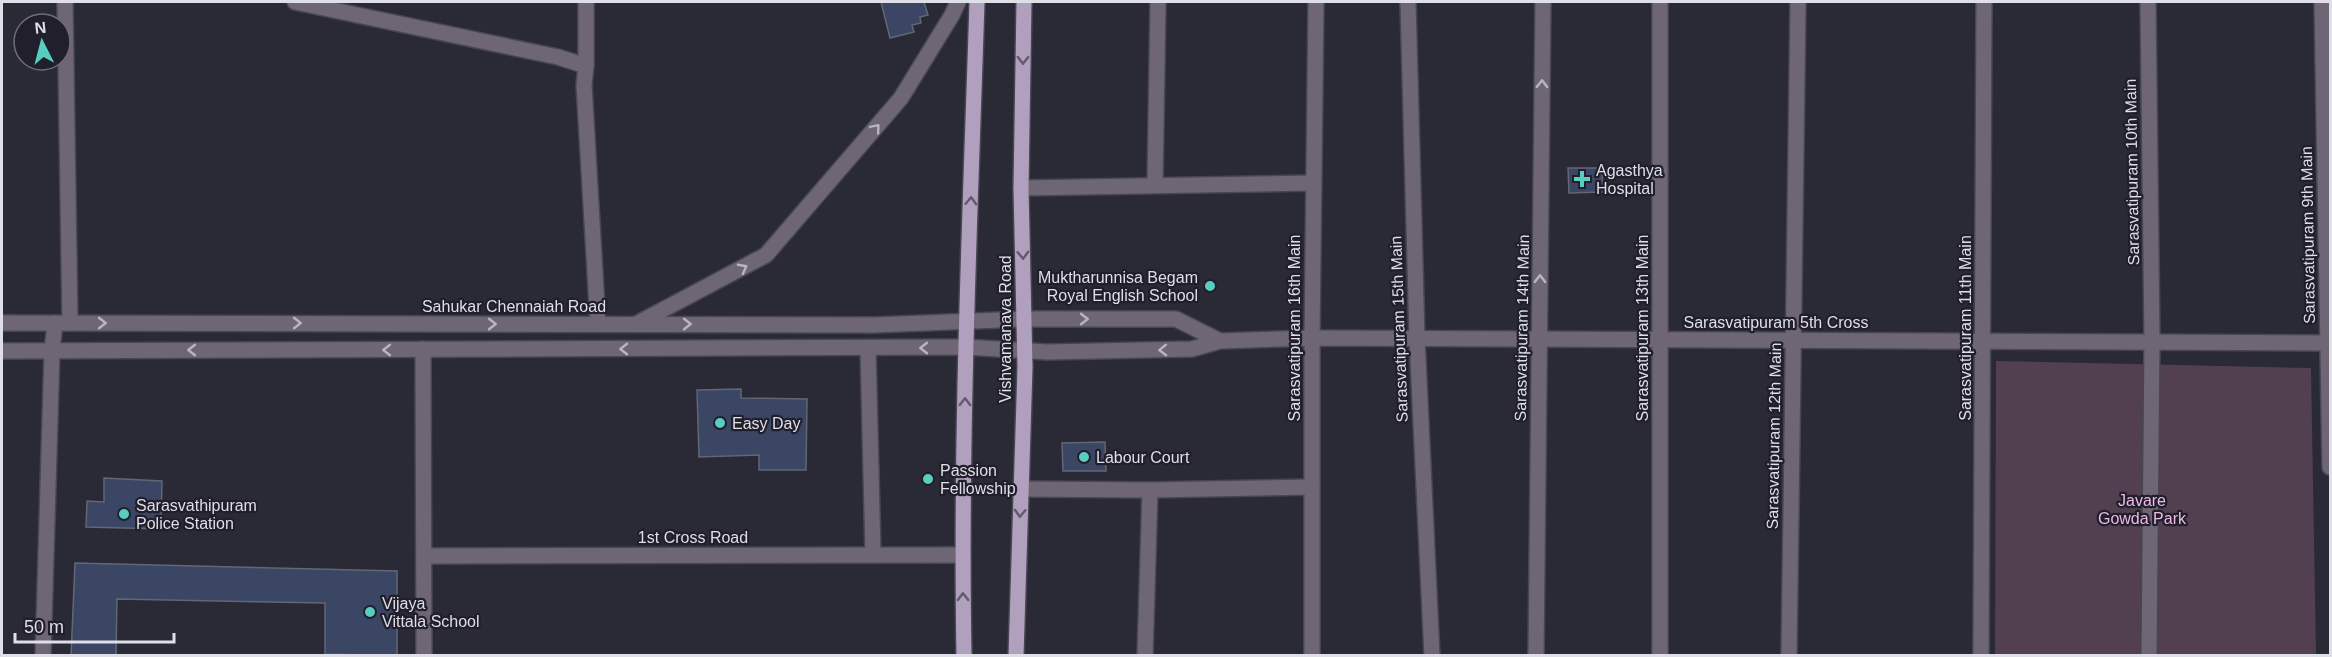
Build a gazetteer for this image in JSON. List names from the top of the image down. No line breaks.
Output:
{"streets":{"main road":["Vishvamanava Road"],"street":["Sarasvatipuram 10th Main","Sarasvatipuram 9th Main","Sahukar Chennaiah Road","Sarasvatipuram 5th Cross","Sarasvatipuram 16th Main","Sarasvatipuram 14th Main","Sarasvatipuram 13th Main","Sarasvatipuram 11th Main","Sarasvatipuram 15th Main","Sarasvatipuram 12th Main","1st Cross Road"]},"crossings":[["Sarasvatipuram 10th Main","Sarasvatipuram 5th Cross"],["Sarasvatipuram 9th Main","Sarasvatipuram 5th Cross"],["Sahukar Chennaiah Road","Sarasvatipuram 5th Cross"],["Sahukar Chennaiah Road","Vishvamanava Road"],["Sarasvatipuram 5th Cross","Sarasvatipuram 16th Main"],["Sarasvatipuram 5th Cross","Sarasvatipuram 14th Main"],["Sarasvatipuram 5th Cross","Sarasvatipuram 13th Main"],["Sarasvatipuram 5th Cross","Sarasvatipuram 11th Main"],["Sarasvatipuram 5th Cross","Vishvamanava Road"],["Sarasvatipuram 5th Cross","Sarasvatipuram 15th Main"],["Sarasvatipuram 5th Cross","Sarasvatipuram 12th Main"]],"one_way":["Sarasvatipuram 14th Main"],"parks":["Javare Gowda Park"],"places":{"health":["Agasthya Hospital"],"other":["Muktharunnisa Begam Royal English School","Easy Day","Labour Court","Passion Fellowship","Sarasvathipuram Police Station","Vijaya Vittala School"]},"scale_bar":"50 m","north":"top"}
